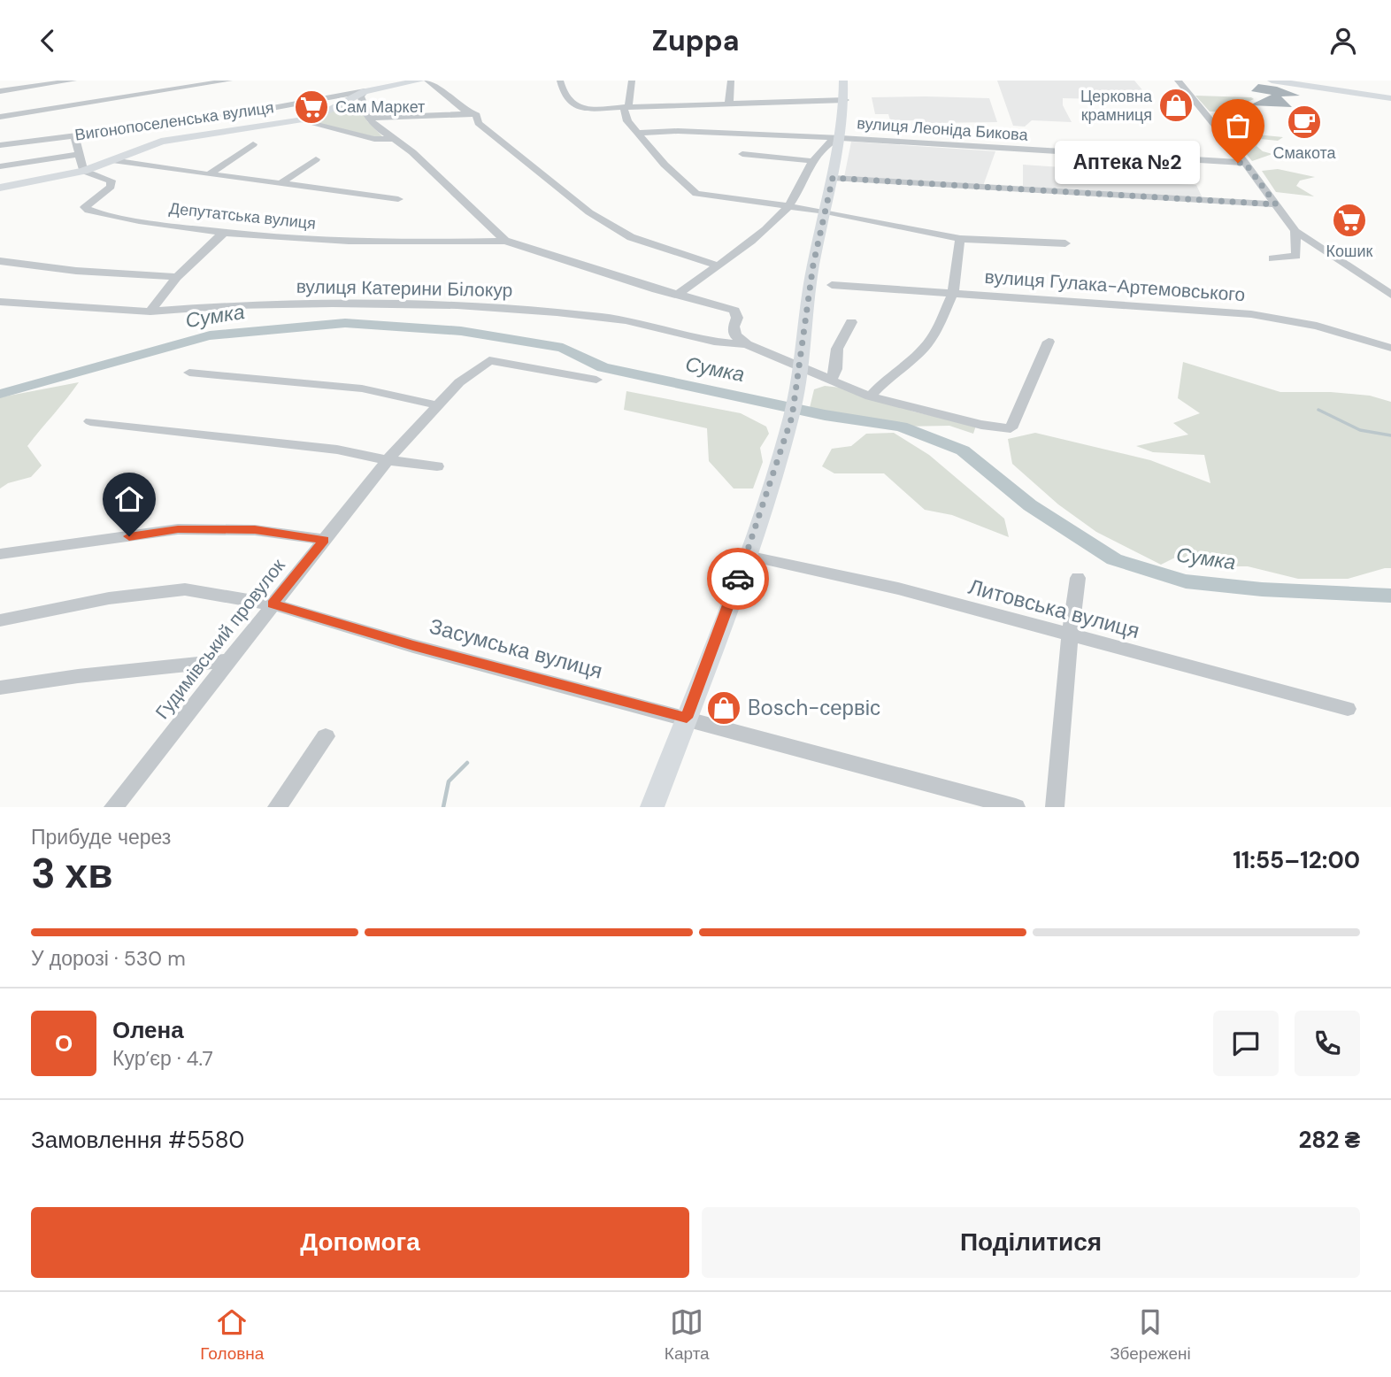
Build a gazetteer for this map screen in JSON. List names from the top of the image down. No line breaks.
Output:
{"streets":{"main road":["Вигонопоселенська вулиця"],"street":["вулиця Леоніда Бикова","Депутатська вулиця","вулиця Гулака-Артемовського","вулиця Катерини Білокур","Литовська вулиця","Гудимівський провулок","Засумська вулиця"]},"crossings":[["Гудимівський провулок","Засумська вулиця"]],"water":["Сумка"],"places":{"shop":["Церковна крамниця","Bosch-сервіс"],"supermarket":["Сам Маркет","Кошик"],"cafe":["Смакота"],"other":["Аптека №2"]},"page":{"header":"Zuppa","bubble":"Аптека №2","heading":["3 хв","Прибуде через","11:55–12:00"],"panel":["Олена","Кур’єр · 4.7","Замовлення #5580","282 ₴"],"bar":"У дорозі · 530 m","round":"О","buttons":["Допомога","Поділитися"],"tabs":["Головна","Карта","Збережені"]}}
